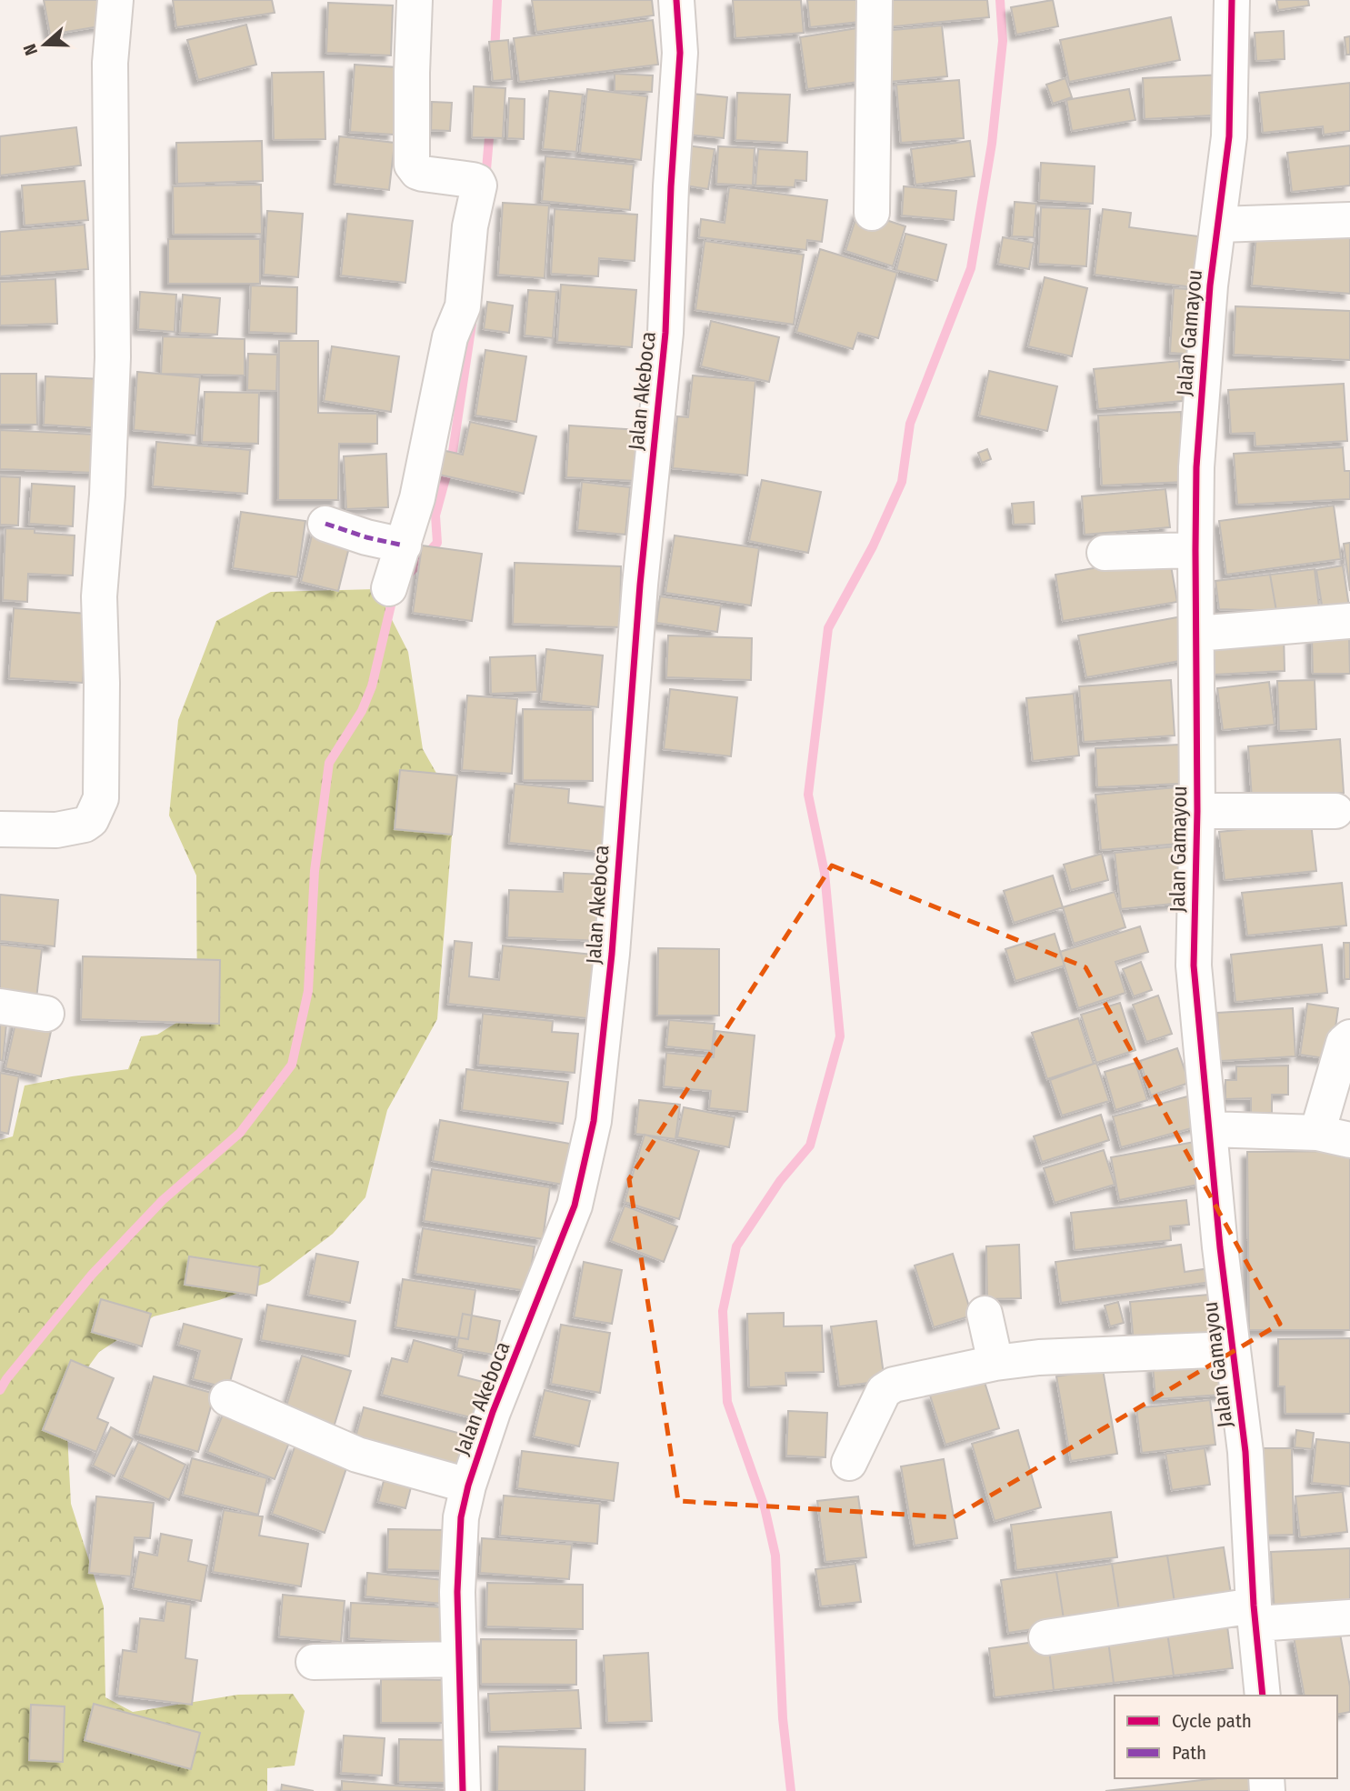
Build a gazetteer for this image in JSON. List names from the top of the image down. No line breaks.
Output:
{"streets":{"street":["Jalan Gamayou","Jalan Akeboca"]},"legend":["Cycle path","Path"],"north":"left"}
